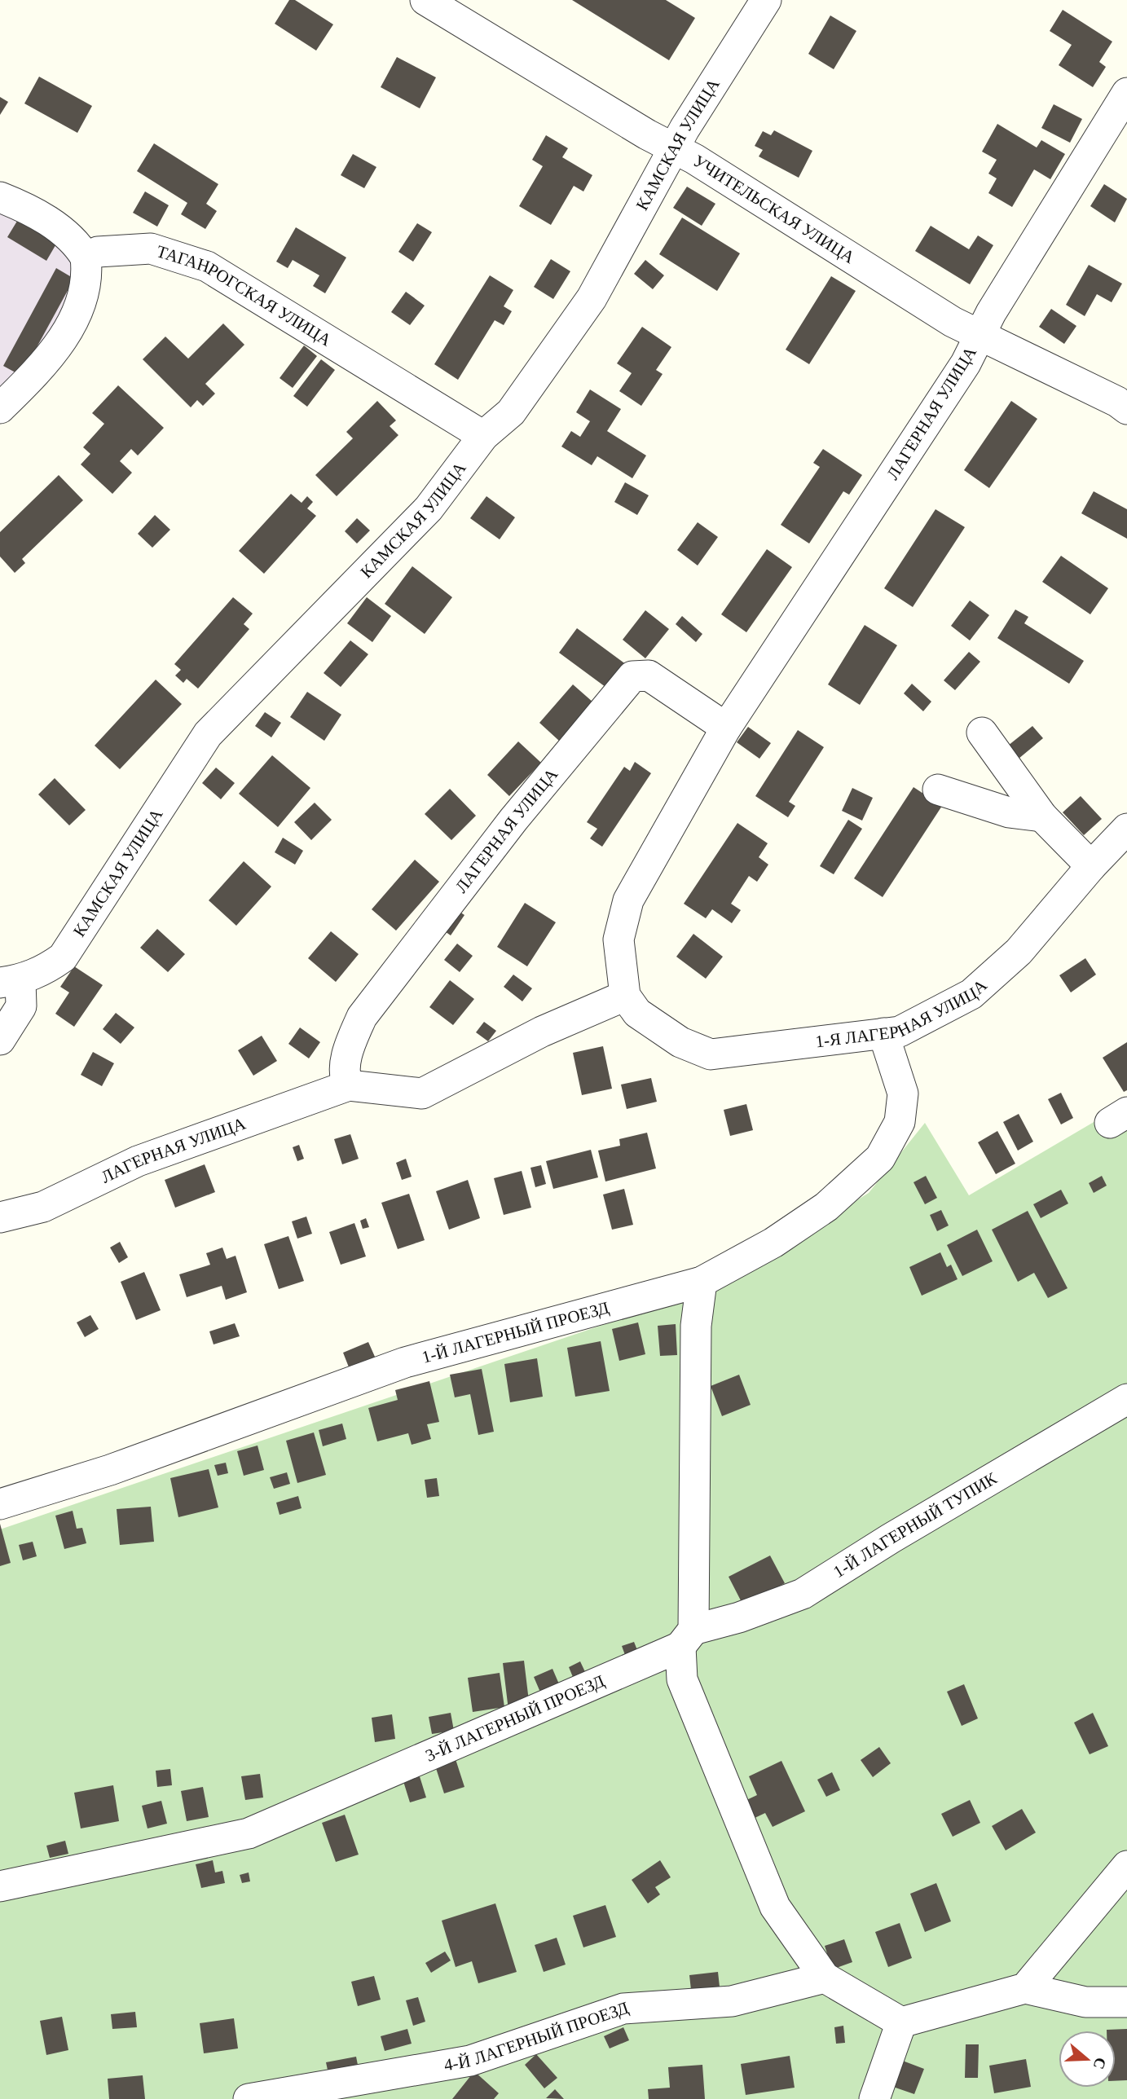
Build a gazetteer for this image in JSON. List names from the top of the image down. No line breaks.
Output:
{"streets":{"street":["КАМСКАЯ УЛИЦА","УЧИТЕЛЬСКАЯ УЛИЦА","ТАГАНРОГСКАЯ УЛИЦА","ЛАГЕРНАЯ УЛИЦА","1-Я ЛАГЕРНАЯ УЛИЦА","1-Й ЛАГЕРНЫЙ ПРОЕЗД","1-Й ЛАГЕРНЫЙ ТУПИК","3-Й ЛАГЕРНЫЙ ПРОЕЗД","4-Й ЛАГЕРНЫЙ ПРОЕЗД"]},"crossings":[["КАМСКАЯ УЛИЦА","УЧИТЕЛЬСКАЯ УЛИЦА"],["КАМСКАЯ УЛИЦА","ТАГАНРОГСКАЯ УЛИЦА"],["УЧИТЕЛЬСКАЯ УЛИЦА","ЛАГЕРНАЯ УЛИЦА"],["ЛАГЕРНАЯ УЛИЦА","1-Я ЛАГЕРНАЯ УЛИЦА"],["1-Я ЛАГЕРНАЯ УЛИЦА","1-Й ЛАГЕРНЫЙ ПРОЕЗД"],["1-Й ЛАГЕРНЫЙ ТУПИК","3-Й ЛАГЕРНЫЙ ПРОЕЗД"]],"north":"right"}
